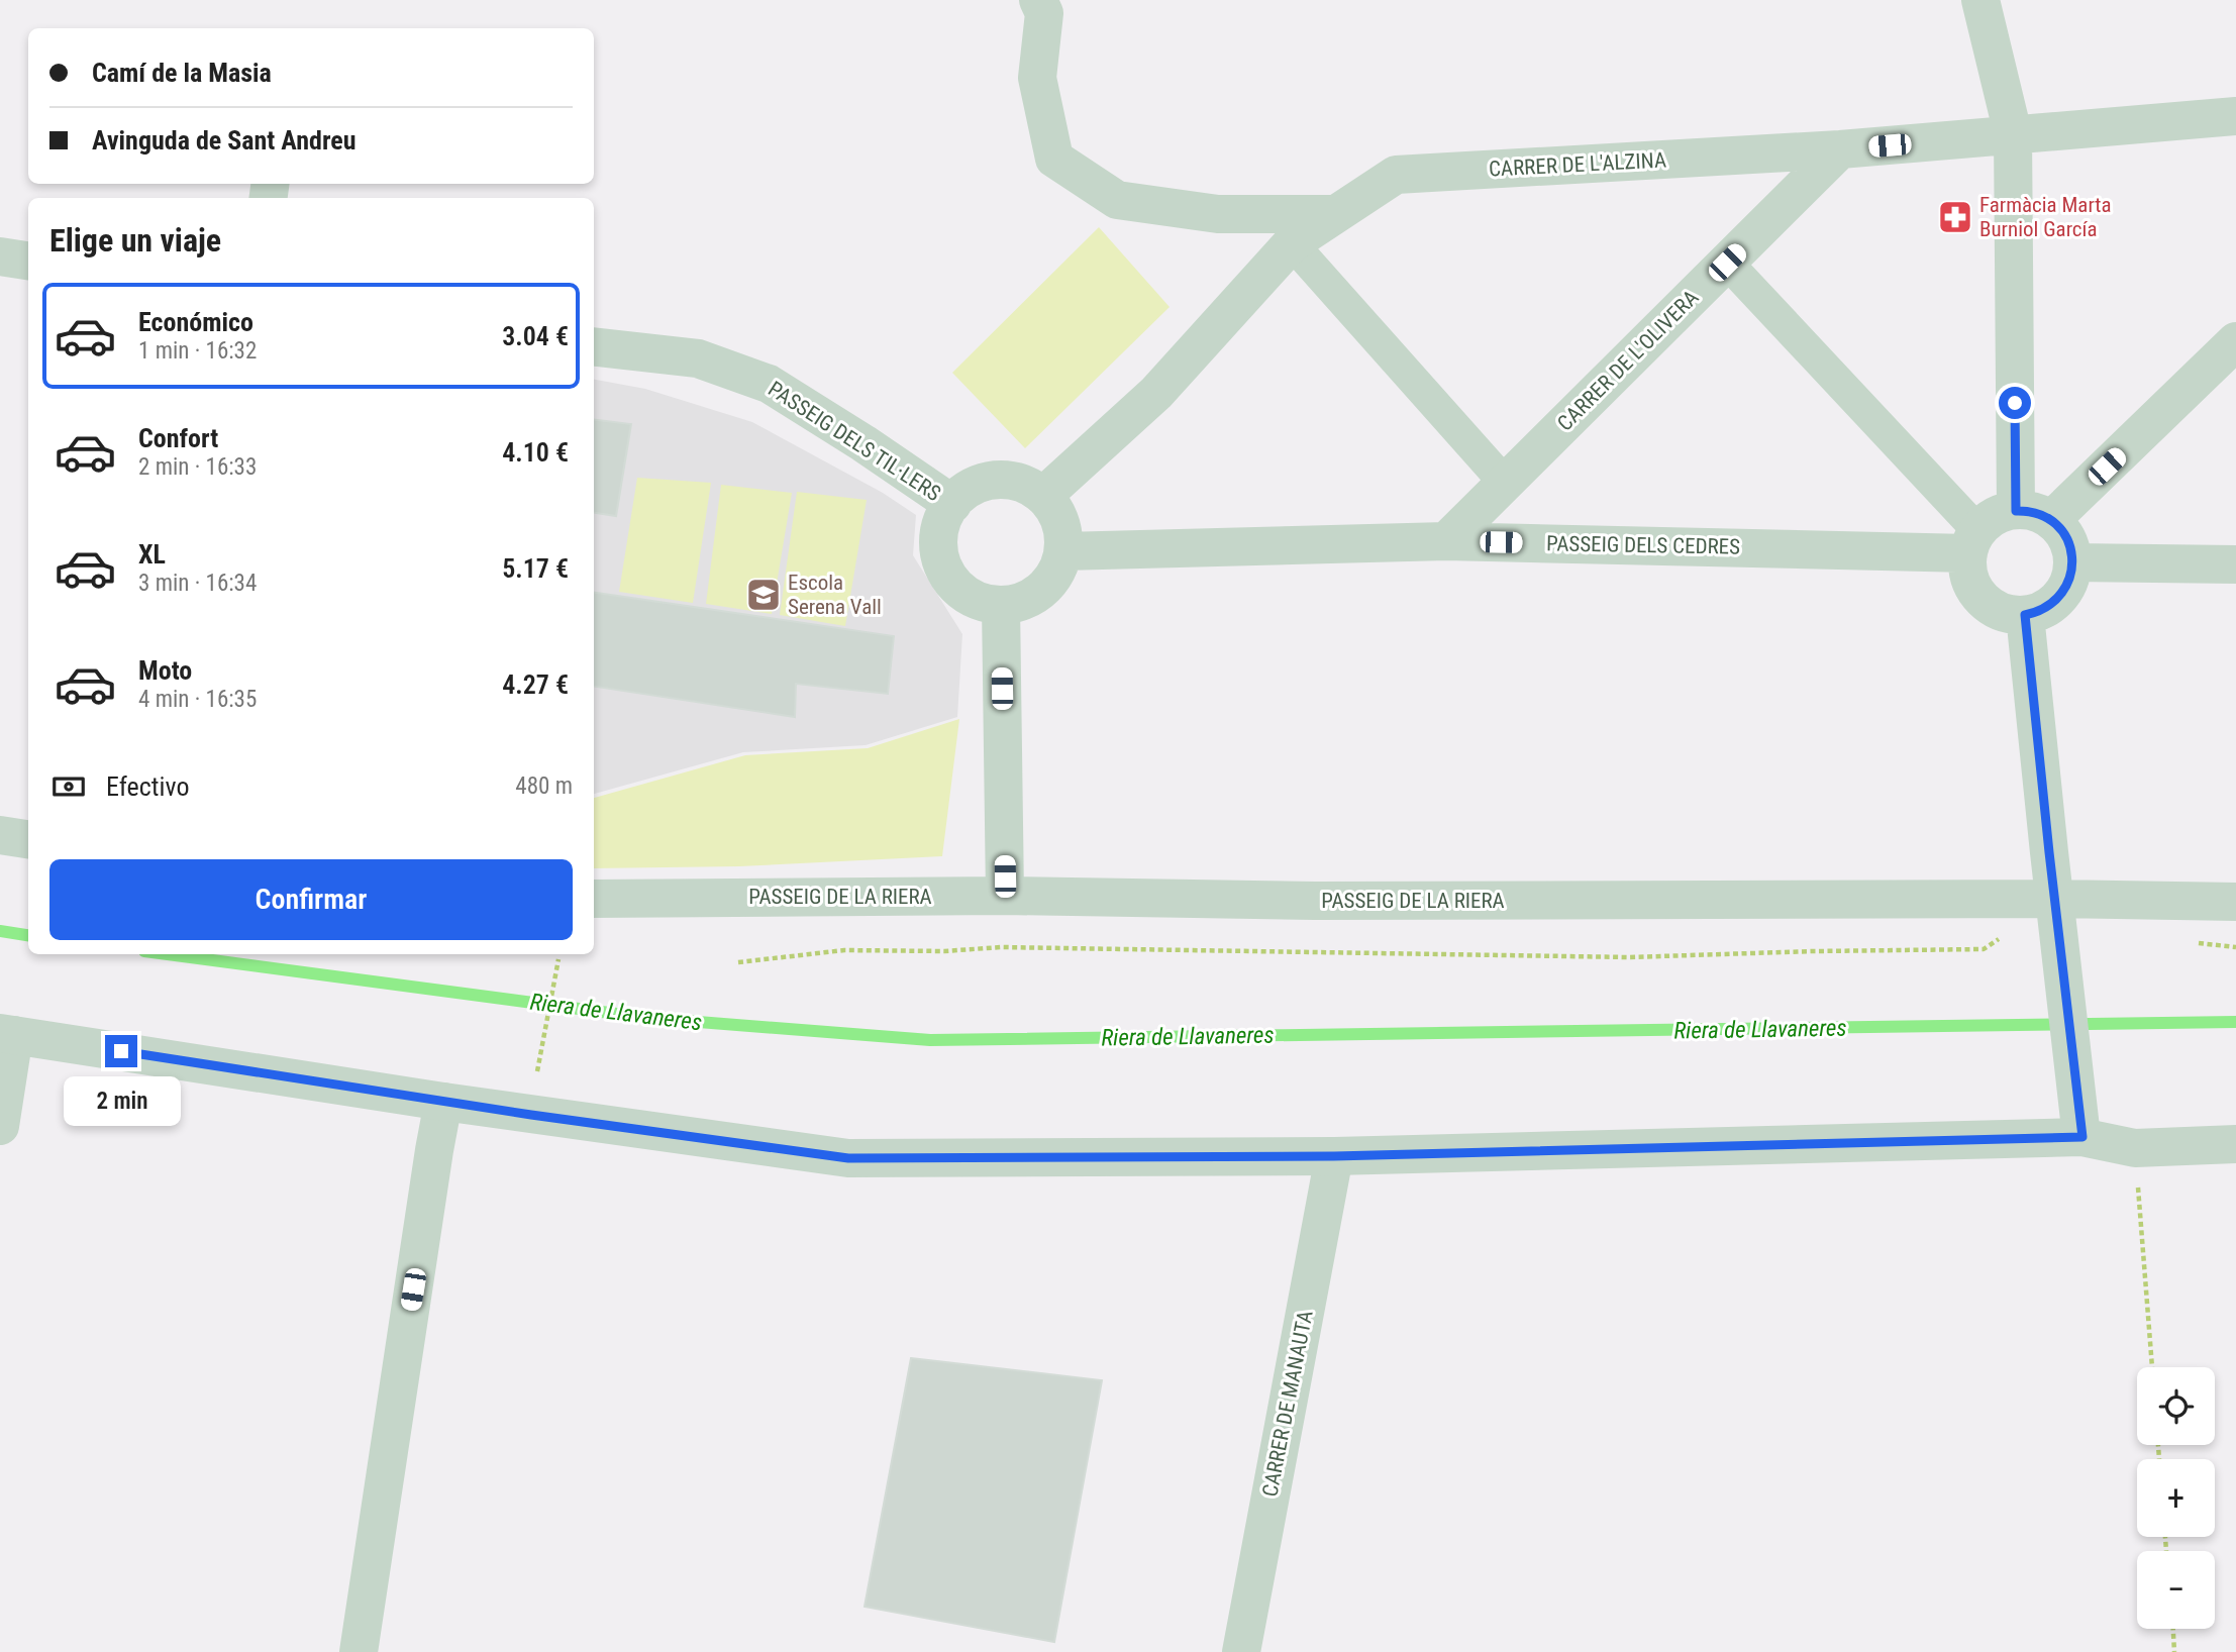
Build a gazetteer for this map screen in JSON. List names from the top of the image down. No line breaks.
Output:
{"streets":{"street":["CARRER DE L'ALZINA","CARRER DE L'OLIVERA","PASSEIG DELS TIL·LERS","PASSEIG DELS CEDRES","PASSEIG DE LA RIERA","CARRER DE MANAUTA"]},"crossings":[["CARRER DE L'ALZINA","CARRER DE L'OLIVERA"],["CARRER DE L'ALZINA","PASSEIG DELS TIL·LERS"],["CARRER DE L'ALZINA","PASSEIG DELS CEDRES"],["CARRER DE L'OLIVERA","PASSEIG DELS CEDRES"],["PASSEIG DELS TIL·LERS","PASSEIG DELS CEDRES"]],"water":["Riera de Llavaneres"],"places":{"pharmacy":["Farmàcia Marta Burniol García"],"school or university":["Escola Serena Vall"]},"page":{"banner":["Camí de la Masia","Avinguda de Sant Andreu"],"heading":"Elige un viaje","list":[{"name":"Económico","note":"1 min · 16:32","value":"3.04 €"},{"name":"Confort","note":"2 min · 16:33","value":"4.10 €"},{"name":"XL","note":"3 min · 16:34","value":"5.17 €"},{"name":"Moto","note":"4 min · 16:35","value":"4.27 €"}],"pay":["Efectivo","480 m"],"buttons":"Confirmar","bubble":"2 min","map_buttons":["+","−"]}}
